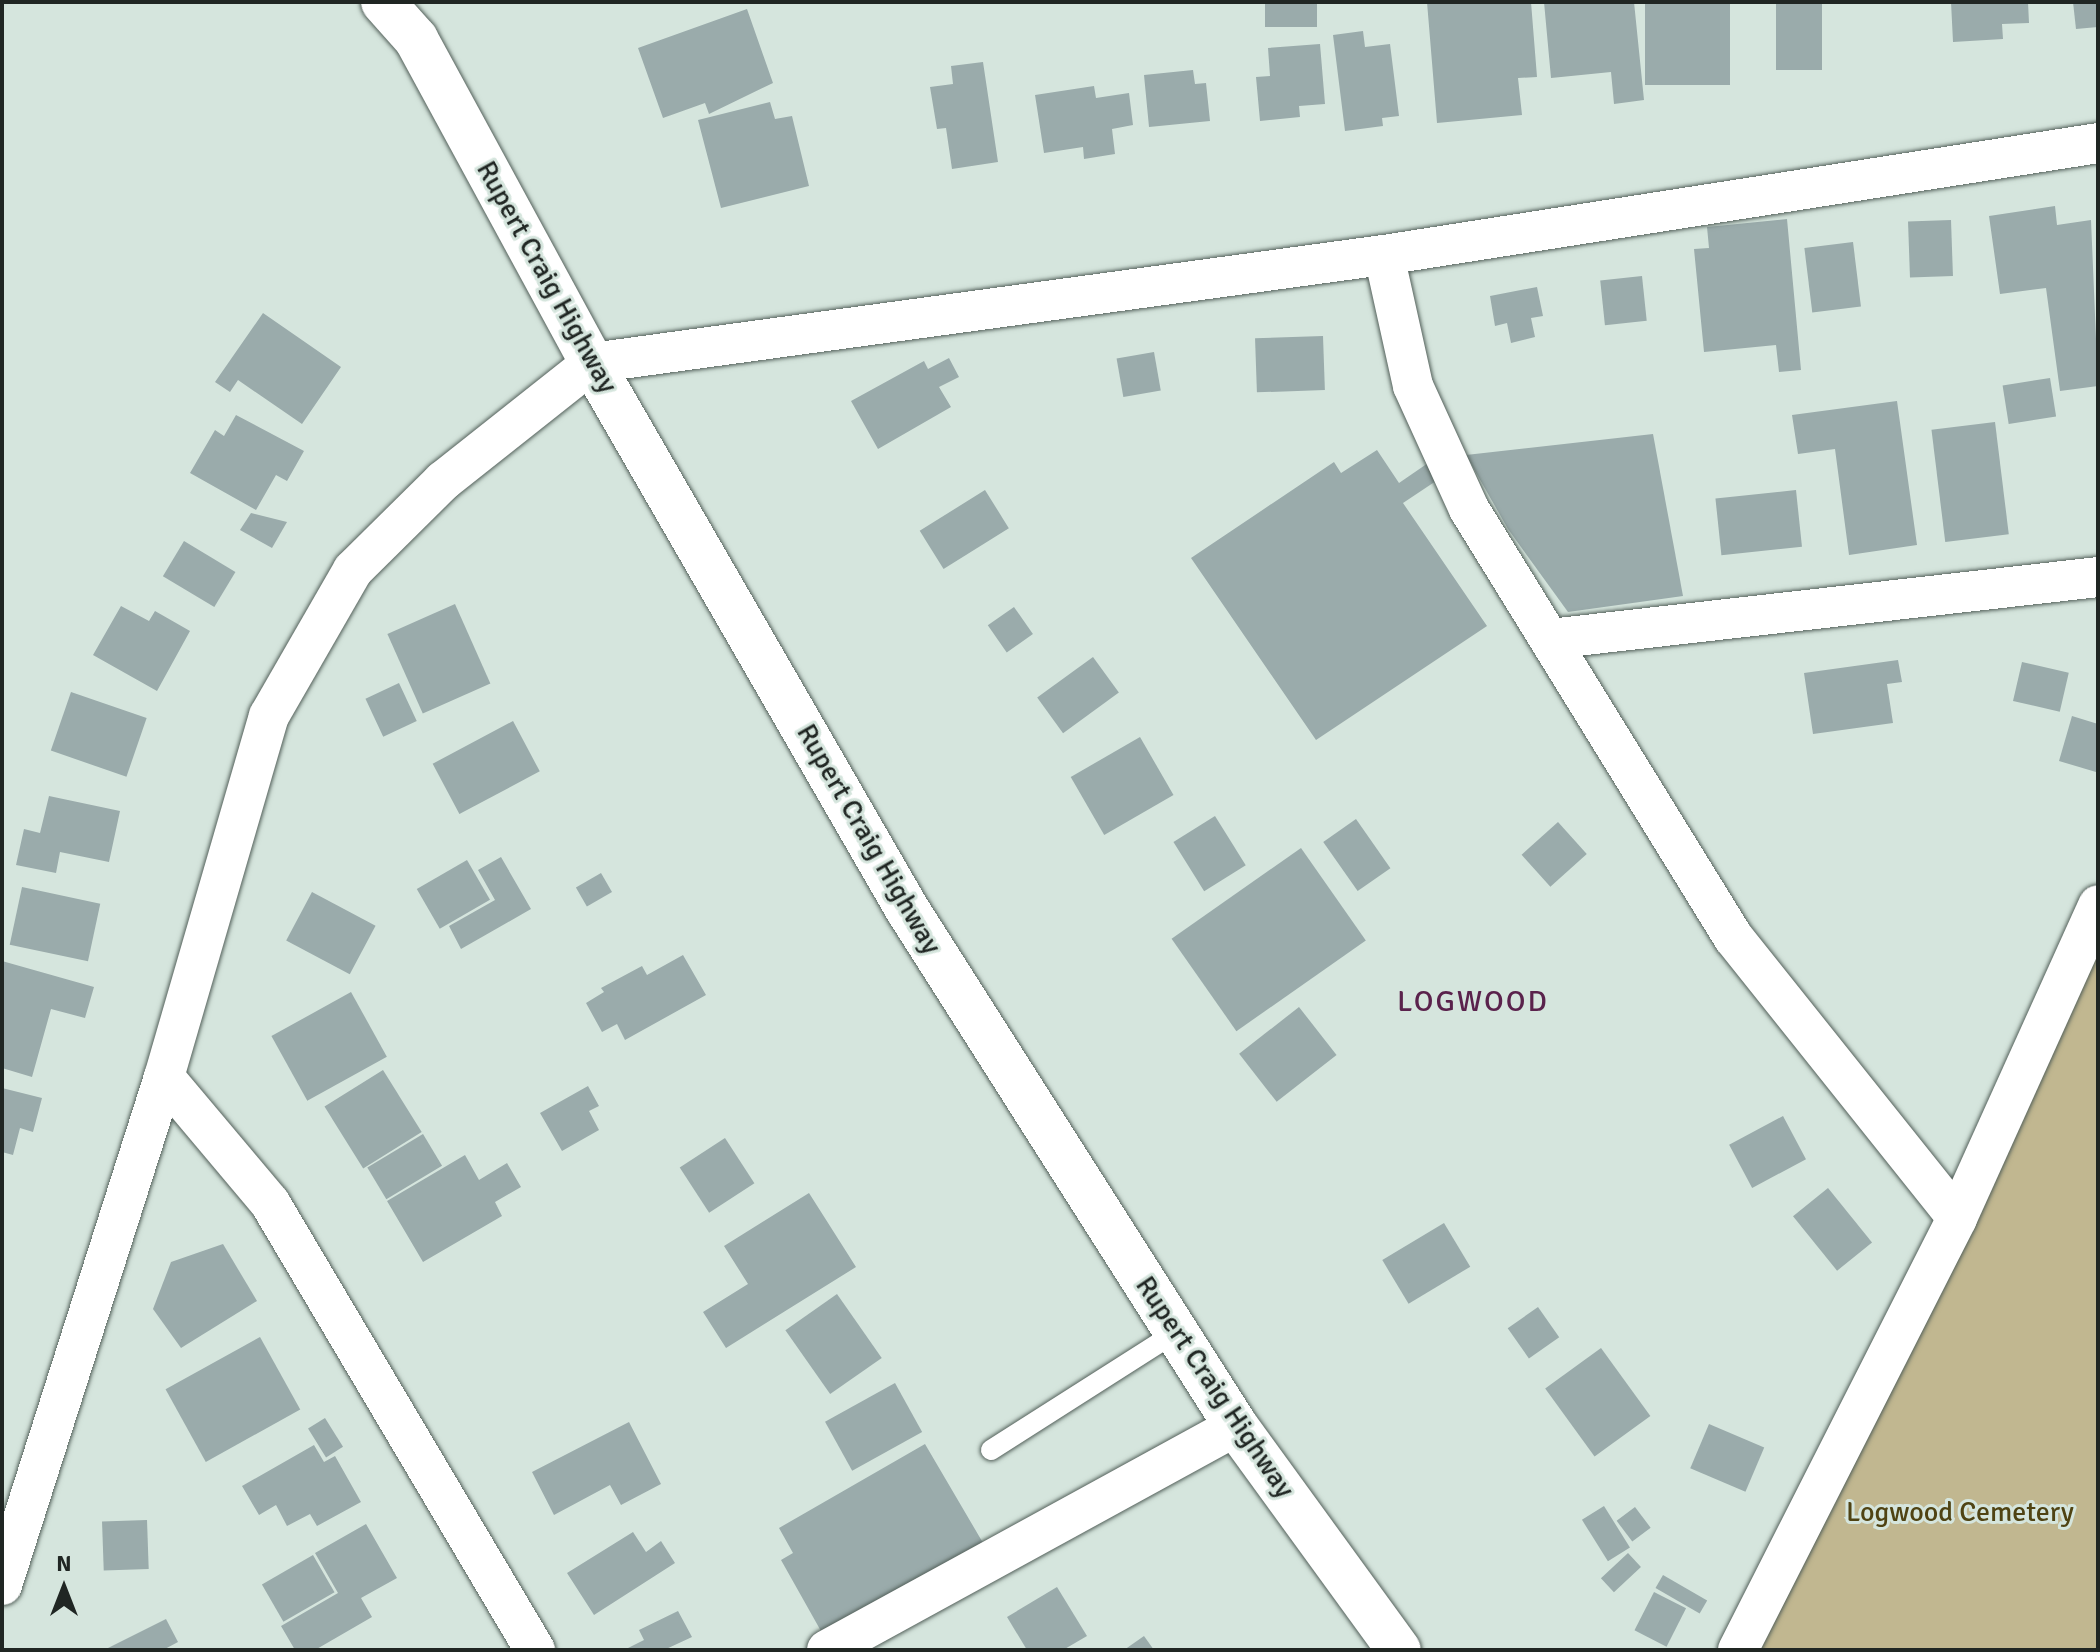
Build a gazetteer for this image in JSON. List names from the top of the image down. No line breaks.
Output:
{"streets":{"main road":["Rupert Craig Highway"]},"districts":["LOGWOOD"],"parks":["Logwood Cemetery"],"north":"top"}
